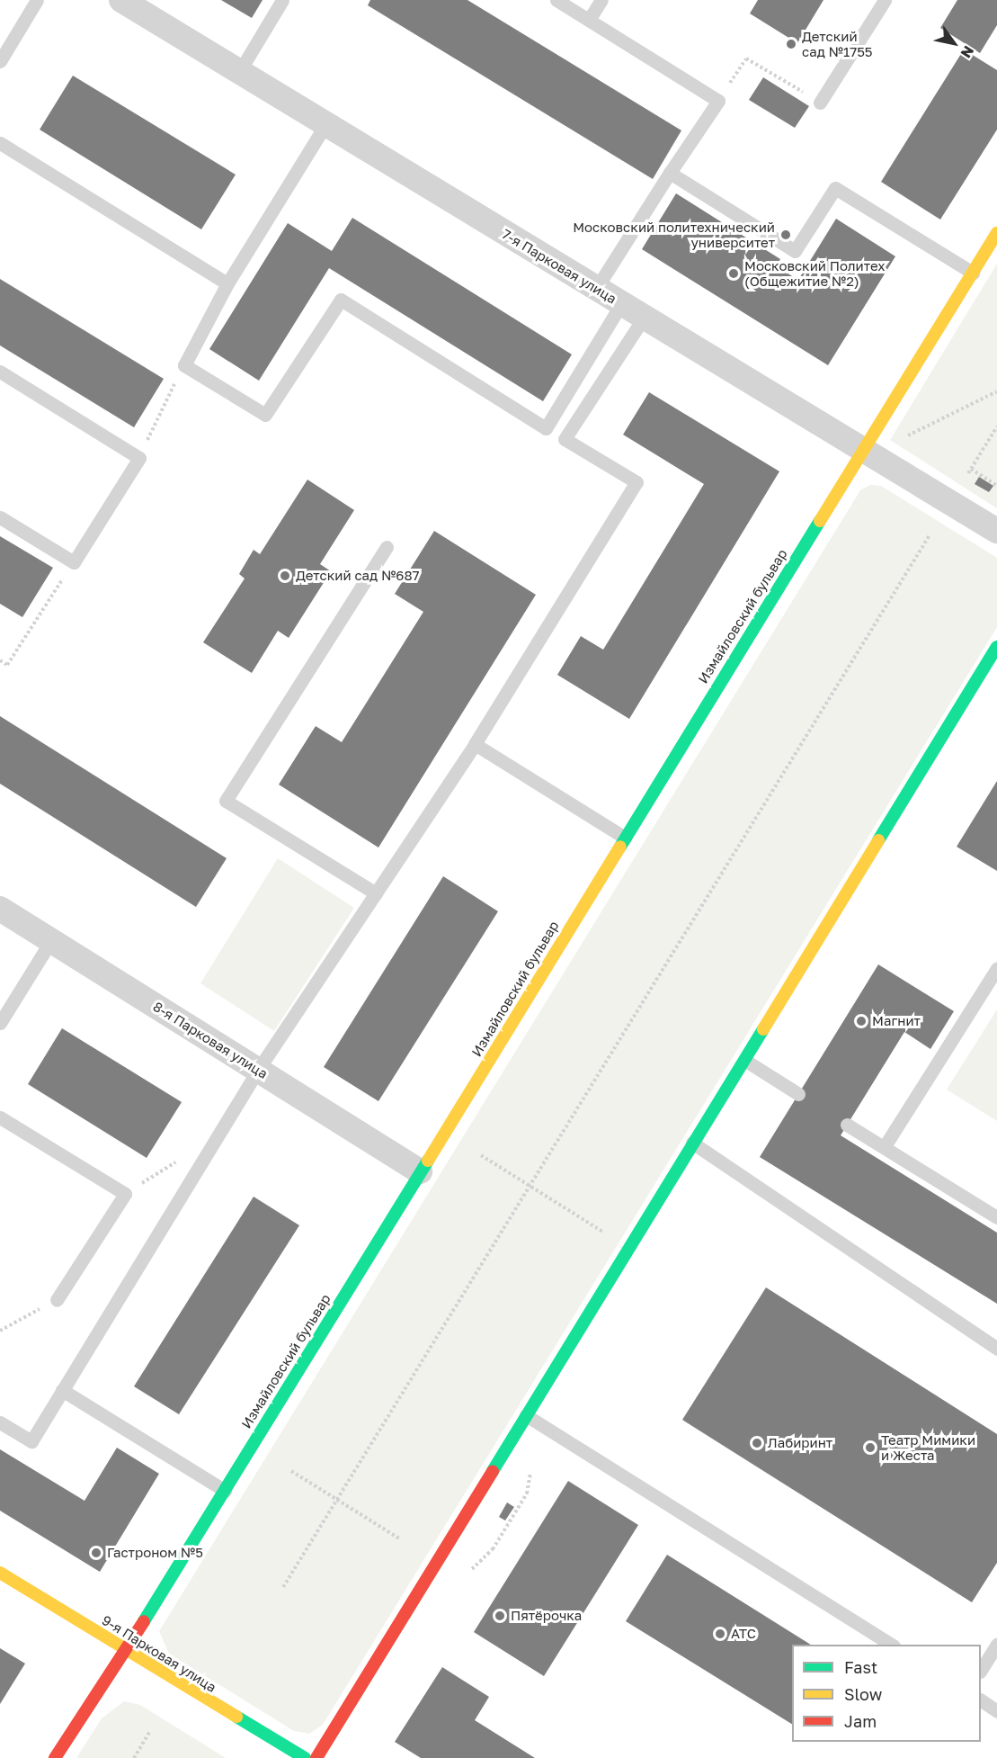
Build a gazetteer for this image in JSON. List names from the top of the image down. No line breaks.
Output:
{"streets":{"street":["7-я Парковая улица","Измайловский бульвар","8-я Парковая улица","9-я Парковая улица"]},"crossings":[["7-я Парковая улица","Измайловский бульвар"],["Измайловский бульвар","8-я Парковая улица"],["Измайловский бульвар","9-я Парковая улица"]],"places":["Детский сад №1755","Московский политехнический университет","Московский Политех (Общежитие №2)","Детский сад №687","Магнит","Лабиринт","Театр Мимики и Жеста","Гастроном №5","Пятёрочка","АТС"],"legend":["Fast","Slow","Jam"],"north":"bottom right"}
